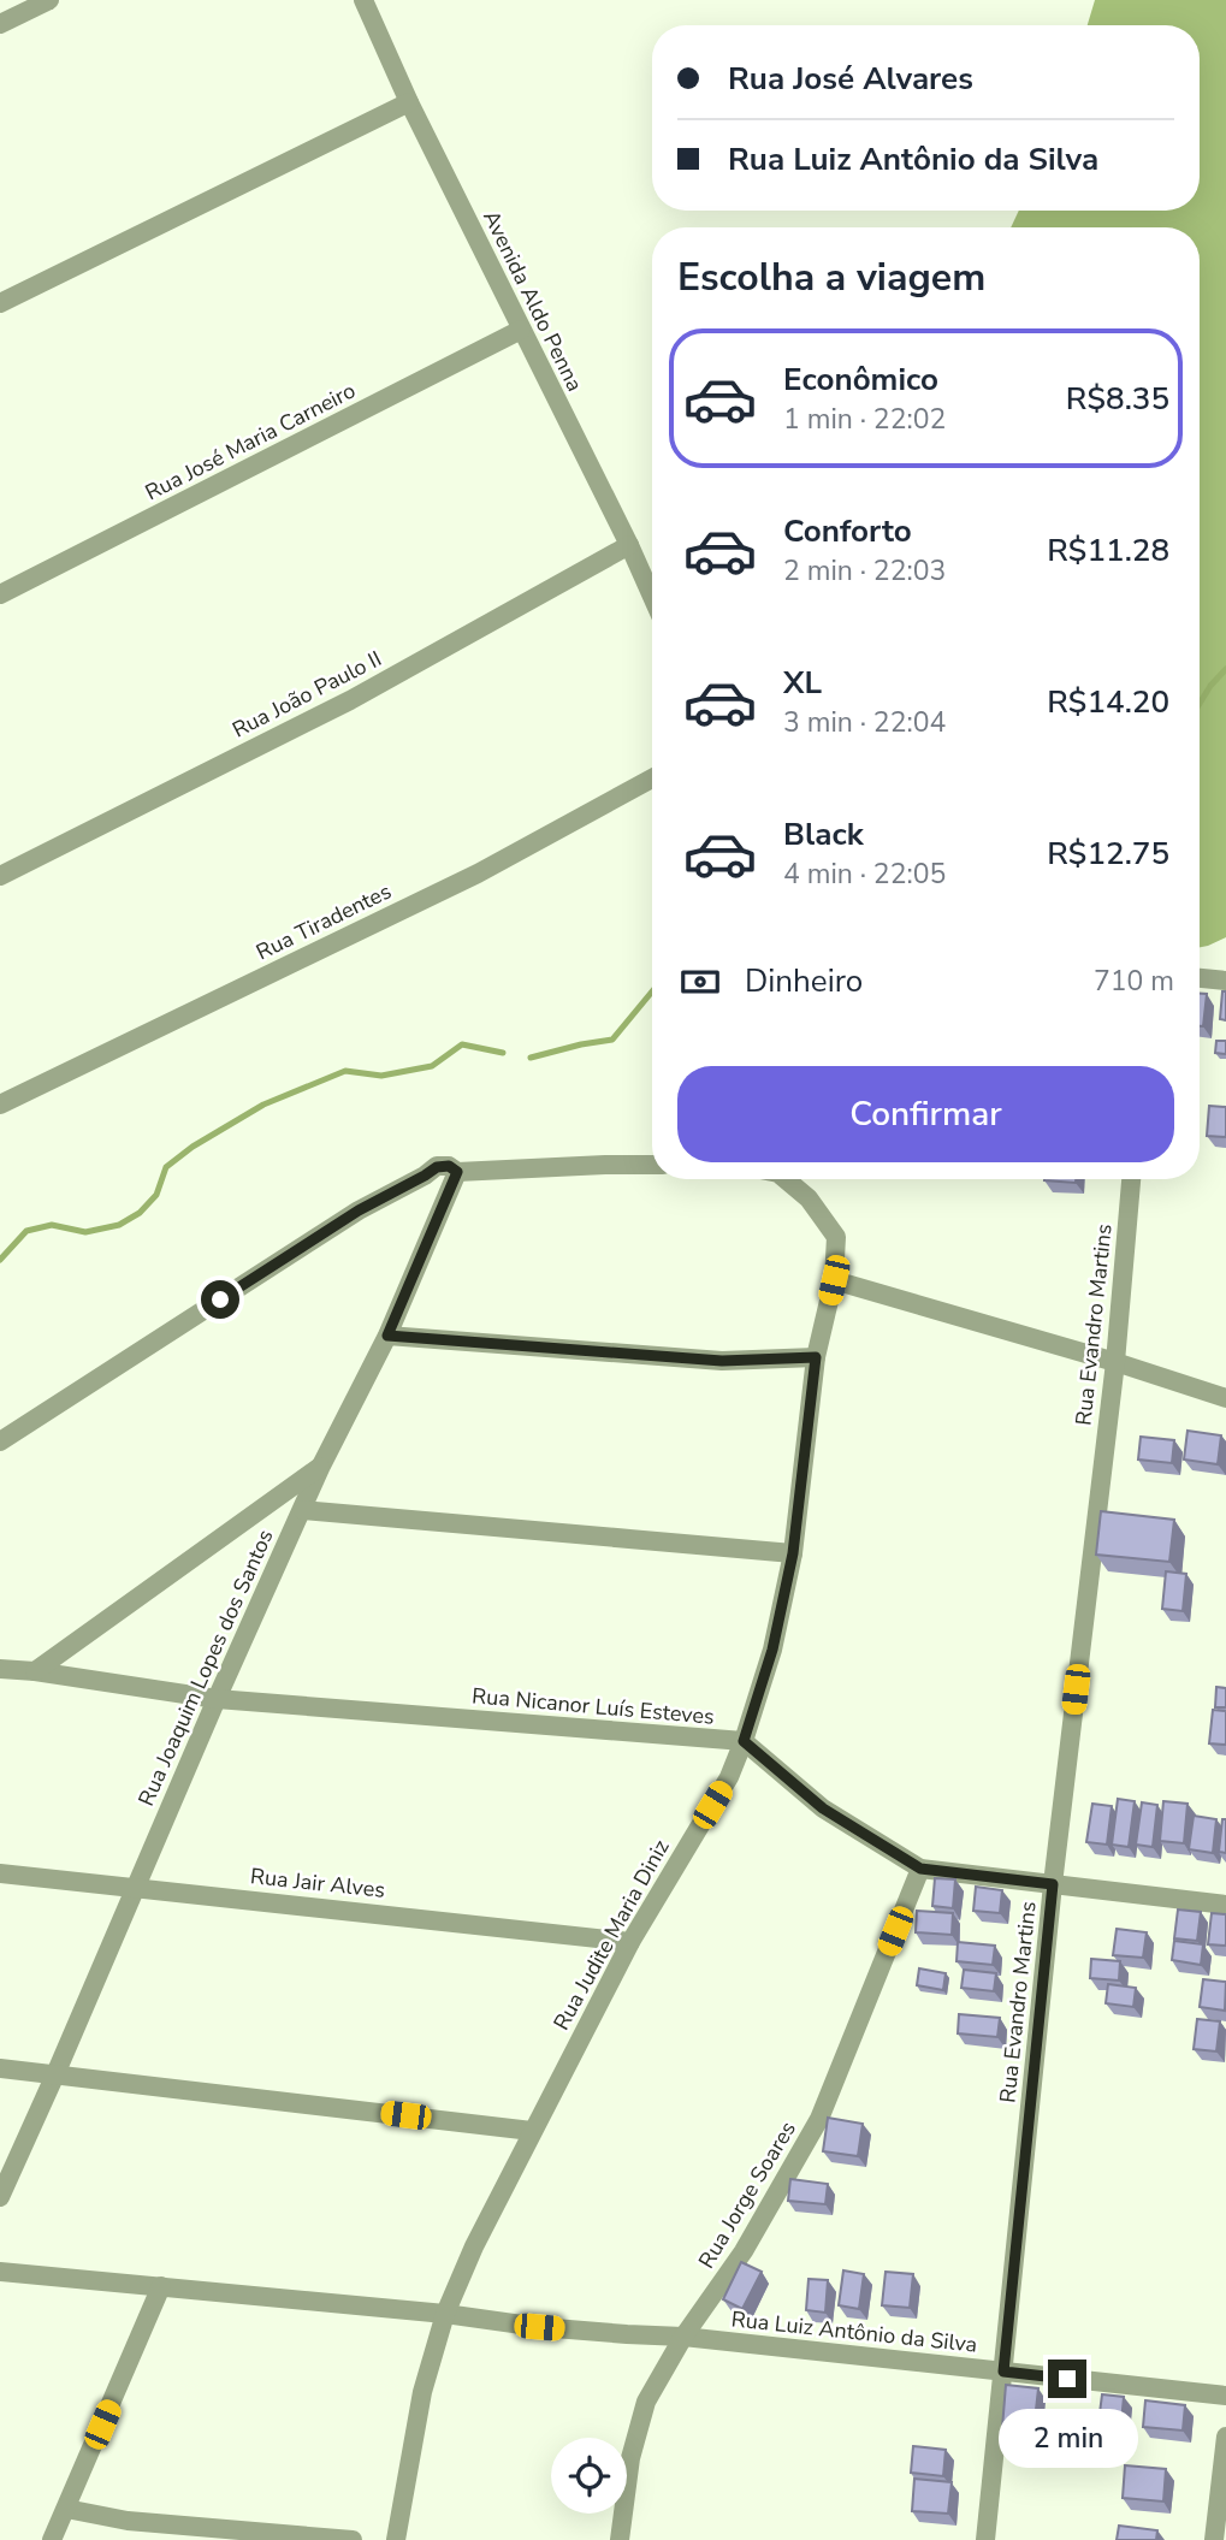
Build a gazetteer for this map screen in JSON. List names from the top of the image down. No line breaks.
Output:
{"streets":{"street":["Avenida Aldo Penna","Rua José Maria Carneiro","Rua João Paulo II","Rua Tiradentes","Rua Evandro Martins","Rua Joaquim Lopes dos Santos","Rua Nicanor Luís Esteves","Rua Jair Alves","Rua Judite Maria Diniz","Rua Jorge Soares","Rua Luiz Antônio da Silva"]},"crossings":[["Avenida Aldo Penna","Rua José Maria Carneiro"],["Avenida Aldo Penna","Rua João Paulo II"],["Rua Evandro Martins","Rua Luiz Antônio da Silva"],["Rua Joaquim Lopes dos Santos","Rua Nicanor Luís Esteves"],["Rua Joaquim Lopes dos Santos","Rua Jair Alves"],["Rua Nicanor Luís Esteves","Rua Judite Maria Diniz"],["Rua Jair Alves","Rua Judite Maria Diniz"],["Rua Judite Maria Diniz","Rua Luiz Antônio da Silva"],["Rua Jorge Soares","Rua Luiz Antônio da Silva"]],"page":{"banner":["Rua José Alvares","Rua Luiz Antônio da Silva"],"heading":"Escolha a viagem","list":[{"name":"Econômico","note":"1 min · 22:02","value":"R$8.35"},{"name":"Conforto","note":"2 min · 22:03","value":"R$11.28"},{"name":"XL","note":"3 min · 22:04","value":"R$14.20"},{"name":"Black","note":"4 min · 22:05","value":"R$12.75"}],"pay":["Dinheiro","710 m"],"buttons":"Confirmar","bubble":"2 min"}}
